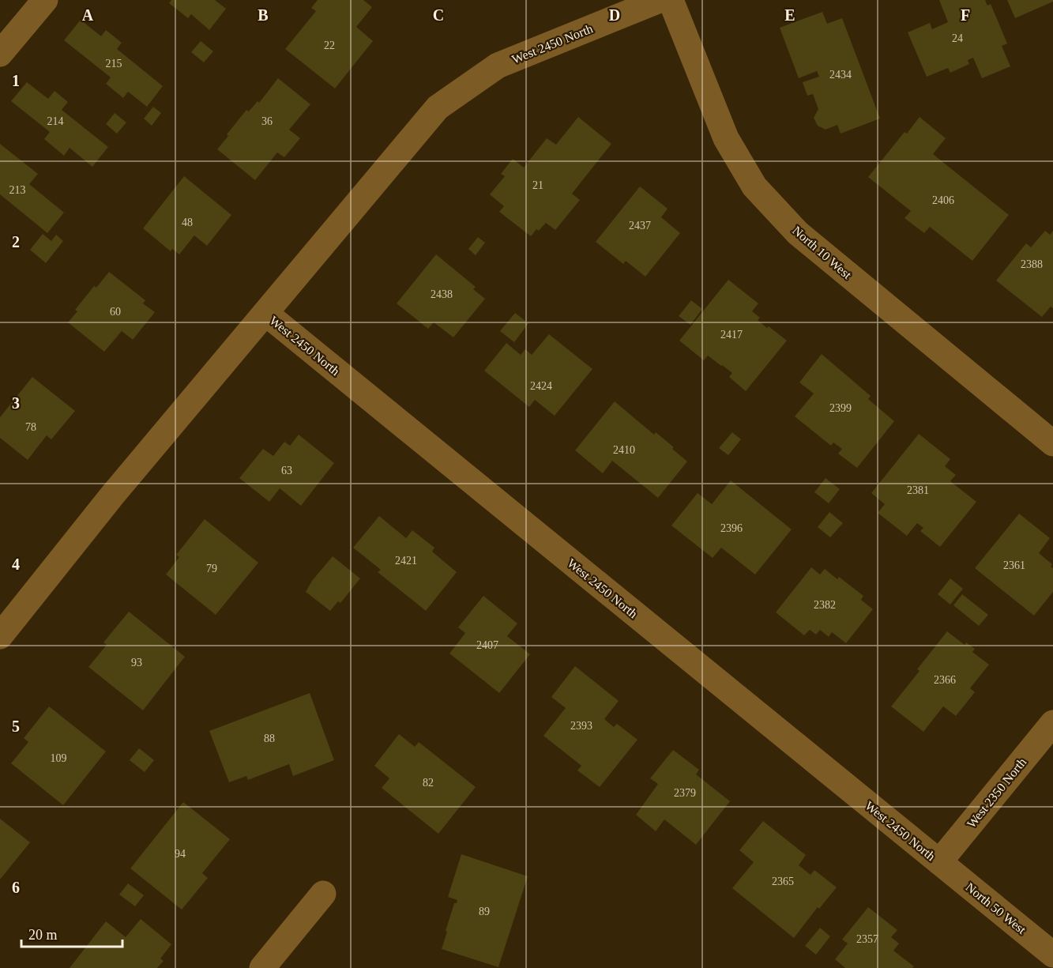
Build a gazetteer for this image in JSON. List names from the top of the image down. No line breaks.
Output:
{"streets":{"street":["West 2450 North","North 10 West","West 2350 North","North 50 West"]},"crossings":[["West 2450 North","West 2350 North"],["West 2450 North","North 50 West"],["West 2350 North","North 50 West"]],"house_numbers":["24","22","215","2434","214","36","21","213","2406","48","2437","2388","2438","60","2417","2424","2399","78","2410","63","2381","2396","2421","2361","79","2382","2407","93","2366","2393","88","109","82","2379","94","2365","89","2357"],"scale_bar":"20 m","grid":{"columns":["A","B","C","D","E","F"],"rows":["1","2","3","4","5","6"]}}
